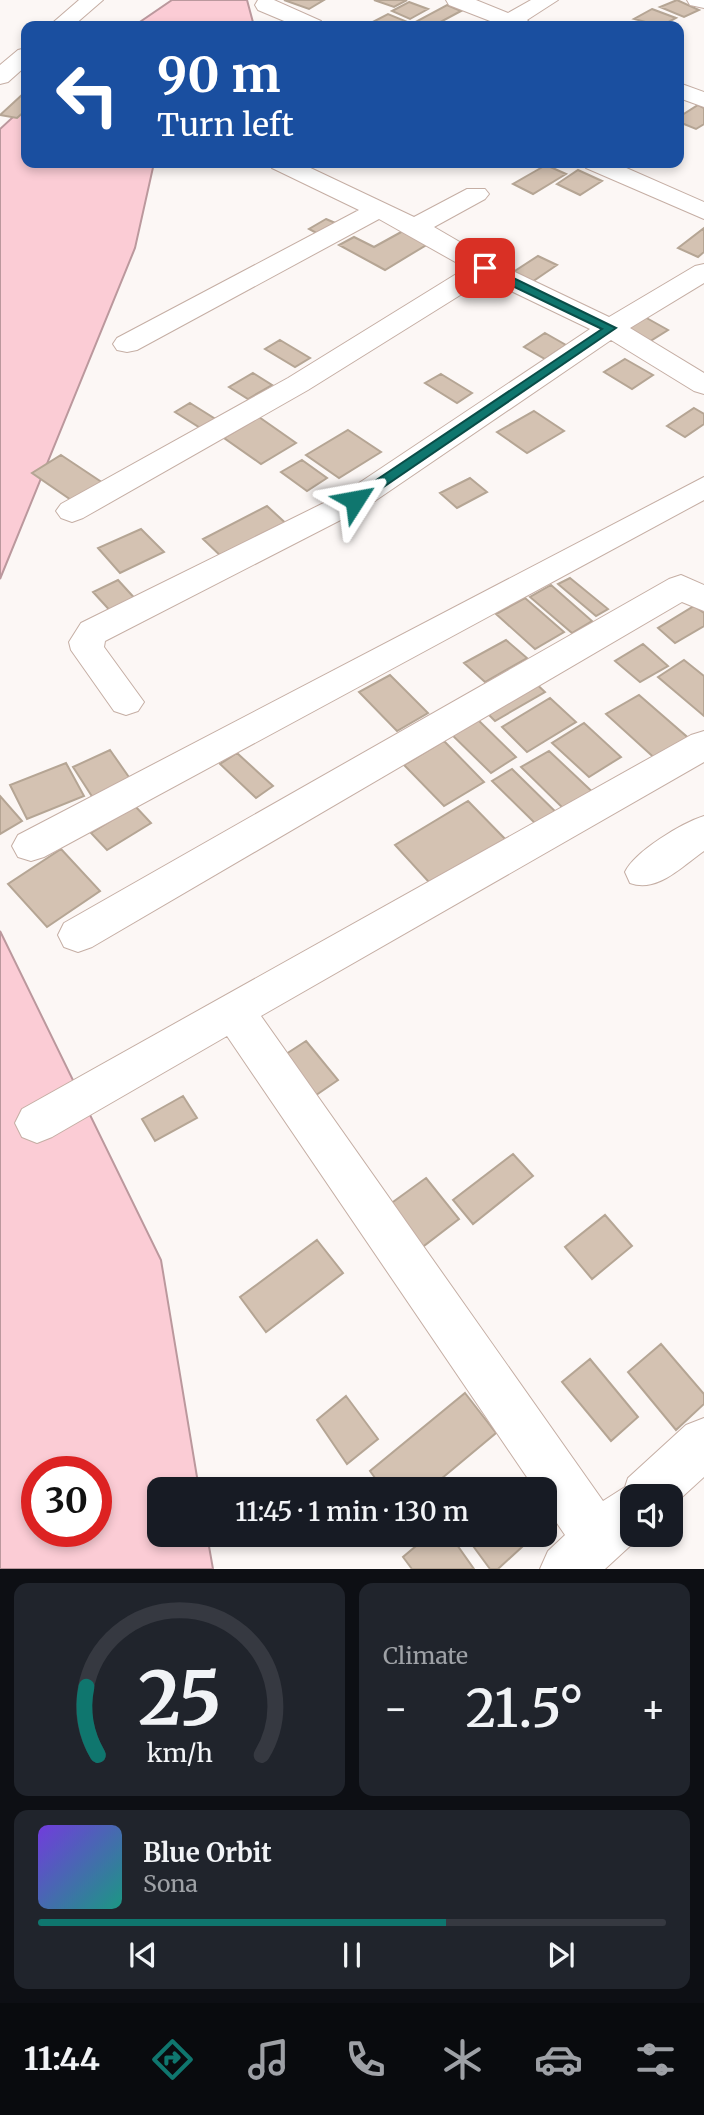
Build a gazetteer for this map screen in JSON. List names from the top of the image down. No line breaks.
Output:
{"page":{"turn":["90 m","Turn left"],"limit":"30","trip":"11:45 · 1 min · 130 m","tile":"Climate","heat":["−","21.5°","+"],"song":["Blue Orbit","Sona"],"tabs":"11:44","gauge":["25","km/h"]}}
